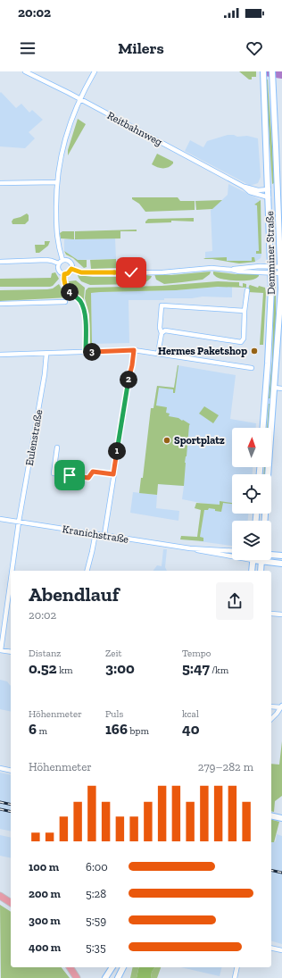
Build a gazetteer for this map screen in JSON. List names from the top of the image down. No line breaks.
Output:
{"streets":{"main road":["Demminer Straße"],"street":["Reitbahnweg","Eulenstraße","Kranichstraße"]},"crossings":[["Reitbahnweg","Demminer Straße"],["Eulenstraße","Kranichstraße"]],"places":["Hermes Paketshop","Sportplatz"],"north":"top","page":{"status":"20:02","header":"Milers","pins":["4","3","2","1"],"heading":["Abendlauf","20:02"],"stats":[["Distanz","0.52 km"],["Zeit","3:00"],["Tempo","5:47 /km"],["Höhenmeter","6 m"],["Puls","166 bpm"],["kcal","40"]],"chart":["Höhenmeter","279–282 m"],"list":[{"name":"100 m","note":"6:00"},{"name":"200 m","note":"5:28"},{"name":"300 m","note":"5:59"},{"name":"400 m","note":"5:35"}]}}
